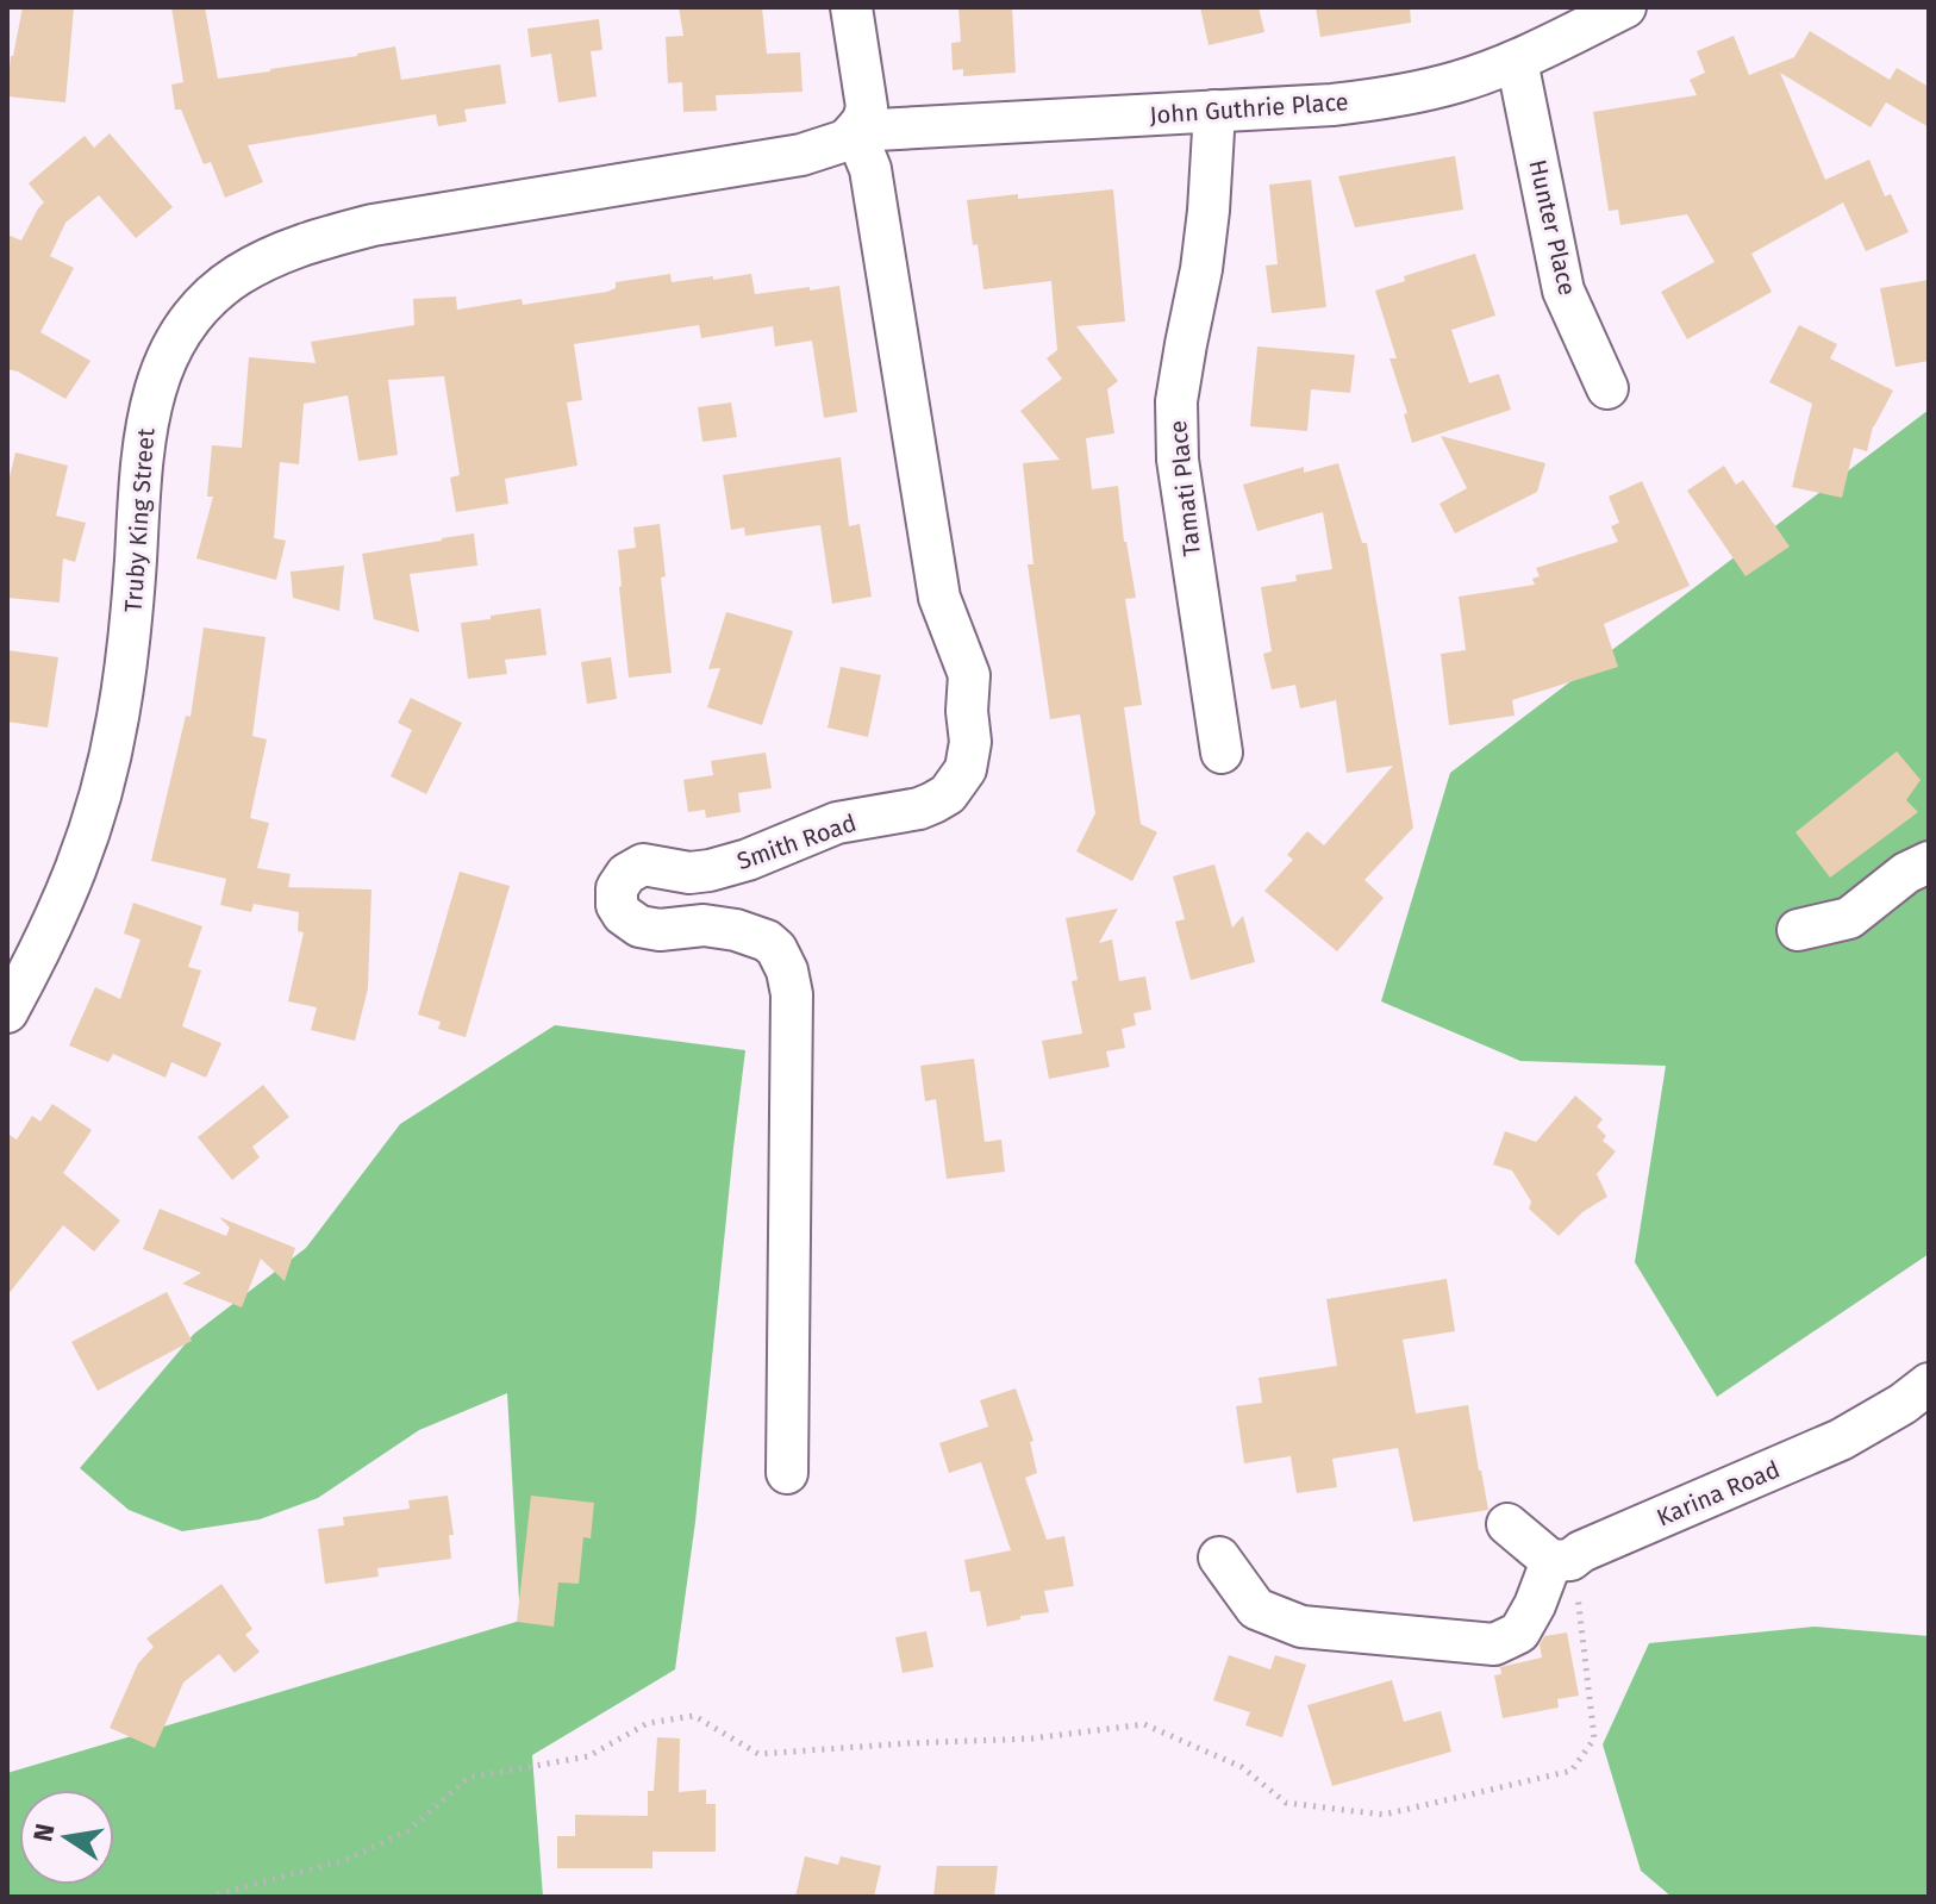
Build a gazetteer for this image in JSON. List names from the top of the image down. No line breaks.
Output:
{"streets":{"street":["John Guthrie Place","Hunter Place","Tamati Place","Truby King Street","Smith Road","Karina Road"]},"crossings":[["John Guthrie Place","Hunter Place"],["John Guthrie Place","Tamati Place"],["John Guthrie Place","Truby King Street"],["John Guthrie Place","Smith Road"],["Truby King Street","Smith Road"]],"north":"left"}
